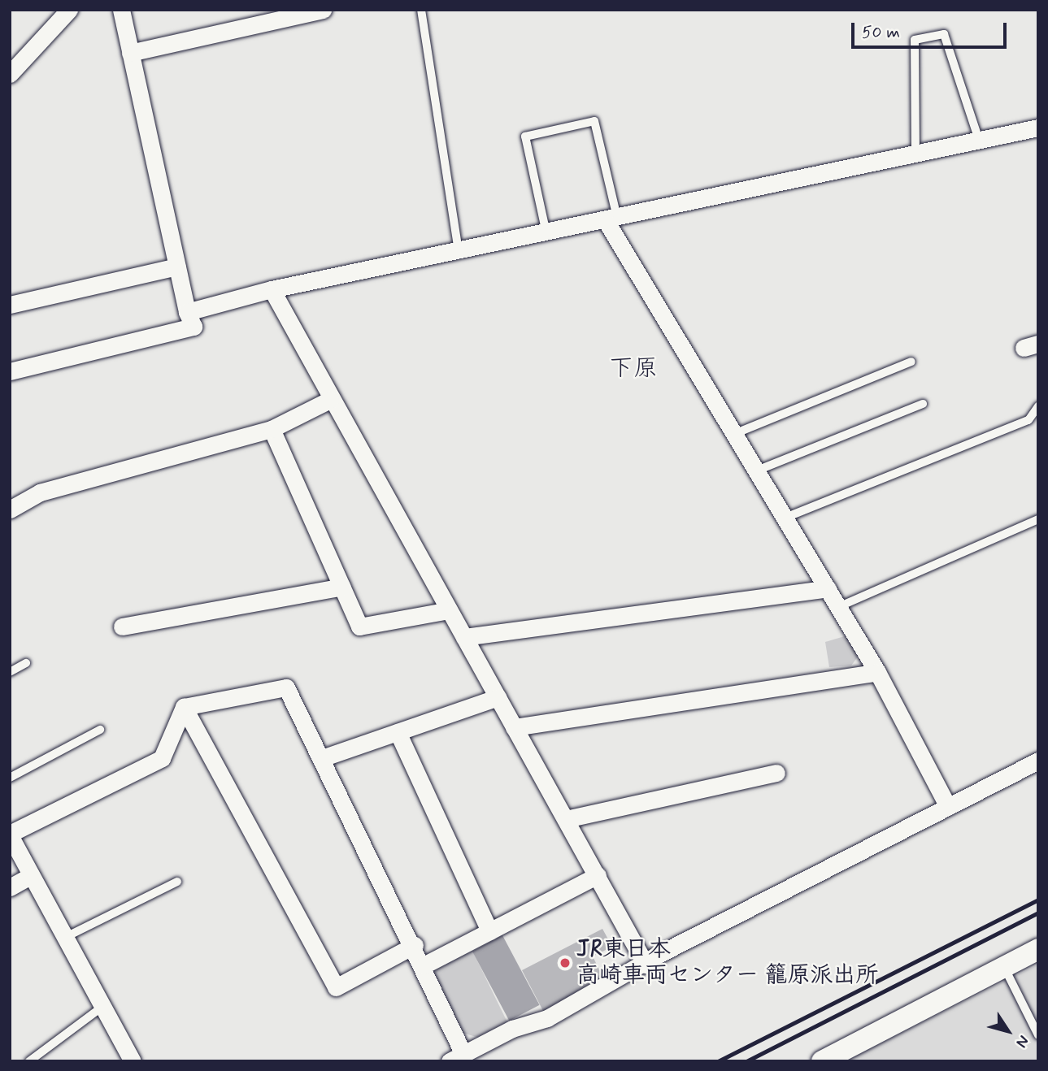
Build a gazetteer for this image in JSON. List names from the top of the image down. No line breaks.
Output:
{"districts":["下原"],"places":["JR東日本 高崎車両センター 籠原派出所"],"scale_bar":"50 m","north":"bottom right"}
